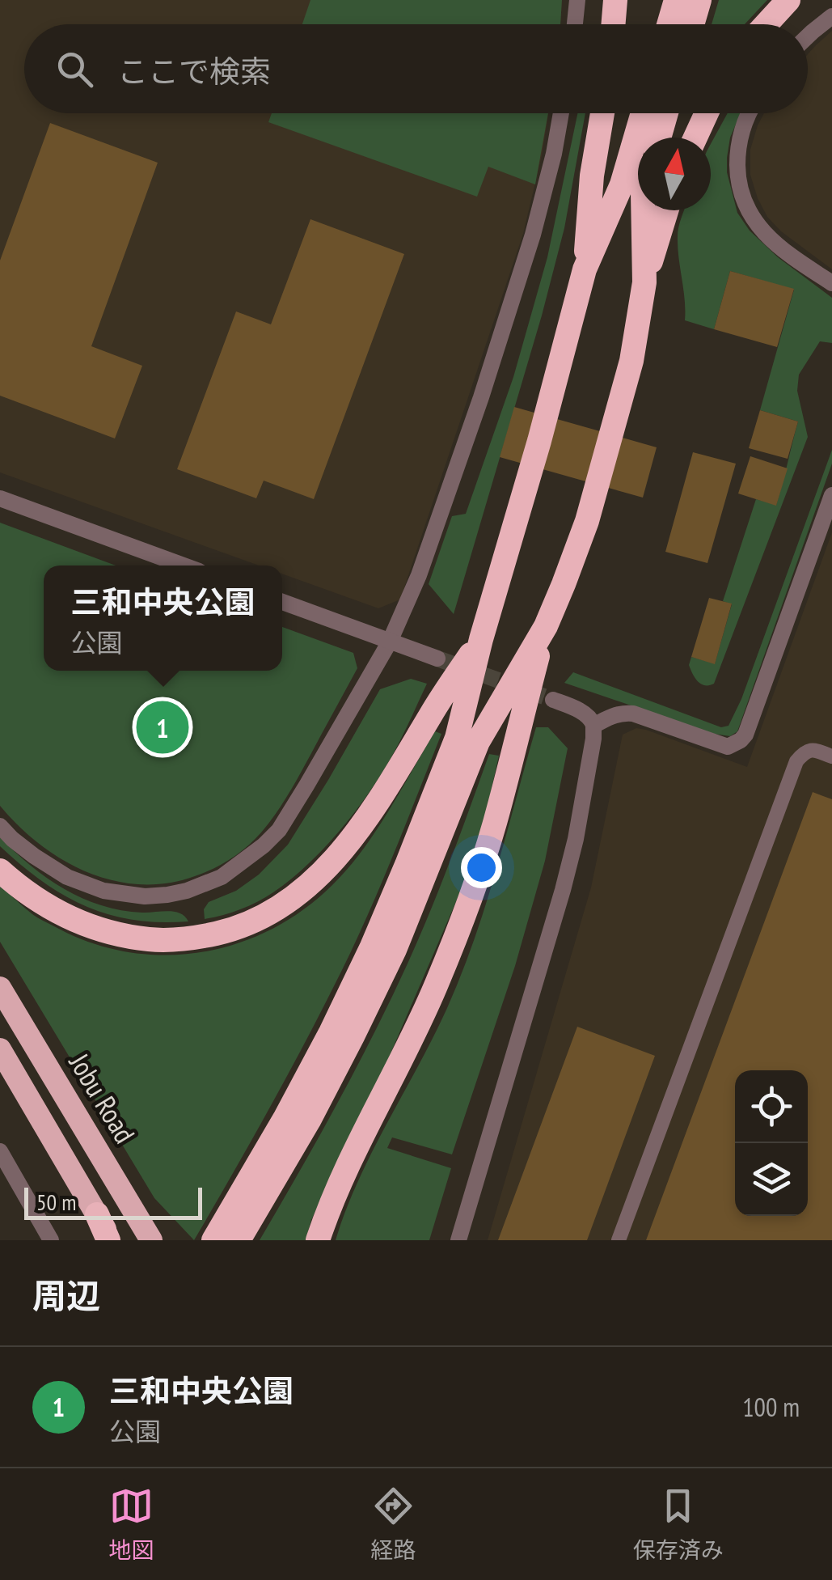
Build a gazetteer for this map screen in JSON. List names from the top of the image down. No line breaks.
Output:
{"streets":{"highway":["Jobu Road"]},"scale_bar":"50 m","north":"top","page":{"search":"ここで検索","popup":["三和中央公園","公園"],"pins":"1","scale":"50 m","heading":"周辺","list":[{"mark":"1","name":"三和中央公園","note":"公園","value":"100 m"}],"nav":["地図","経路","保存済み"]}}
